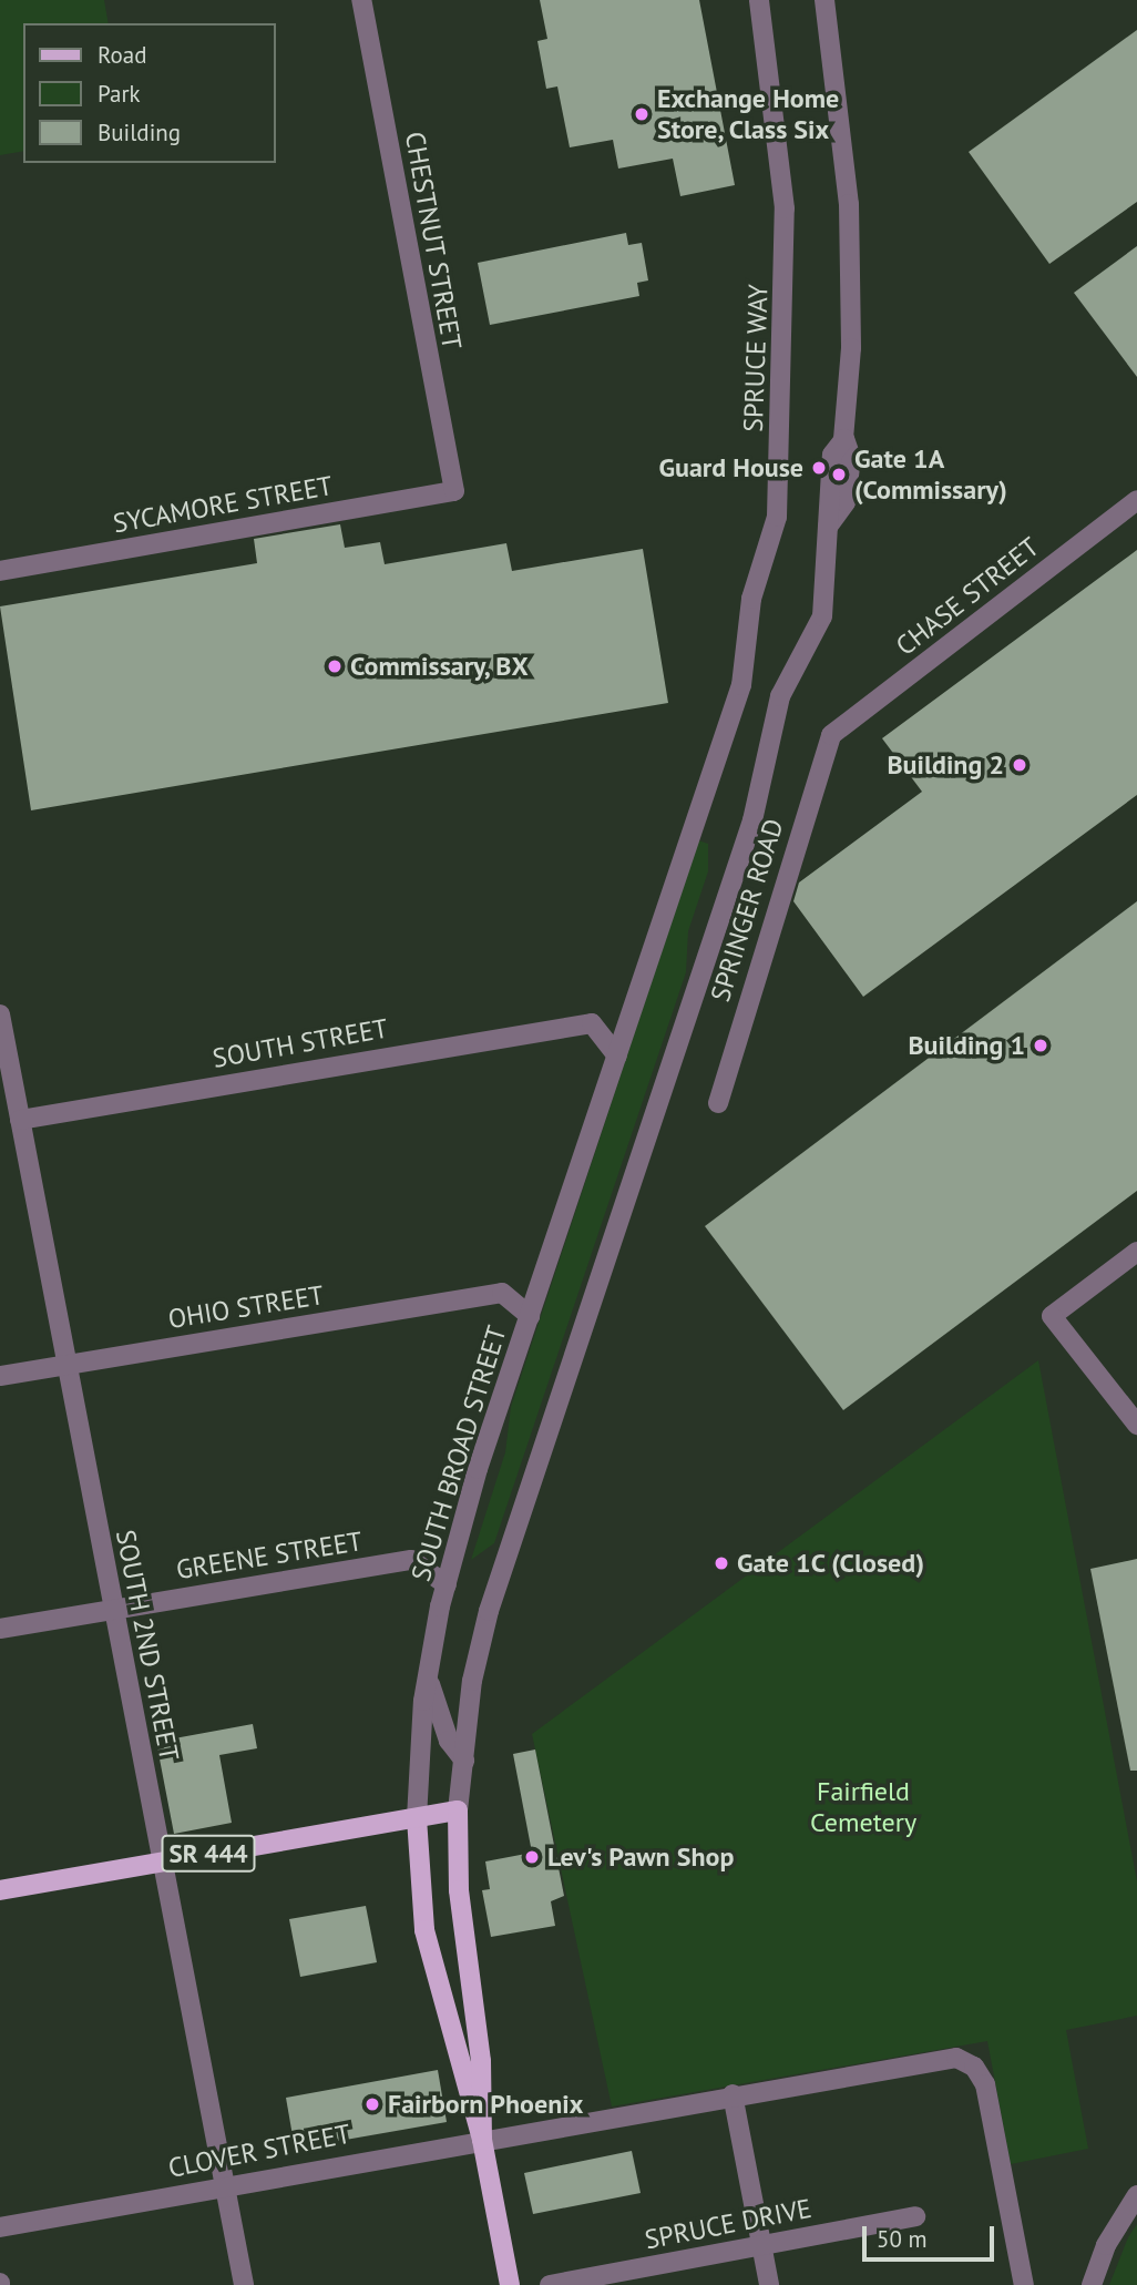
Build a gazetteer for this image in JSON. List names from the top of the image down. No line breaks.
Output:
{"streets":{"main road":["SOUTH BROAD STREET","SR 444"],"street":["CHESTNUT STREET","SPRUCE WAY","SYCAMORE STREET","CHASE STREET","SPRINGER ROAD","SOUTH STREET","OHIO STREET","GREENE STREET","SOUTH 2ND STREET","CLOVER STREET","SPRUCE DRIVE"]},"crossings":[["CHESTNUT STREET","SYCAMORE STREET"],["SPRUCE WAY","SOUTH BROAD STREET"],["CHASE STREET","SPRINGER ROAD"],["SOUTH STREET","SOUTH BROAD STREET"],["SOUTH STREET","SOUTH 2ND STREET"],["OHIO STREET","SOUTH BROAD STREET"],["OHIO STREET","SOUTH 2ND STREET"],["SOUTH BROAD STREET","GREENE STREET"],["SOUTH BROAD STREET","SR 444"],["SOUTH BROAD STREET","CLOVER STREET"],["GREENE STREET","SOUTH 2ND STREET"],["SOUTH 2ND STREET","SR 444"],["SOUTH 2ND STREET","CLOVER STREET"]],"parks":["Fairfield Cemetery"],"places":["Exchange Home Store, Class Six","Guard House","Gate 1A (Commissary)","Commissary, BX","Building 2","Building 1","Gate 1C (Closed)","Lev's Pawn Shop","Fairborn Phoenix"],"legend":["Road","Park","Building"],"scale_bar":"50 m"}
